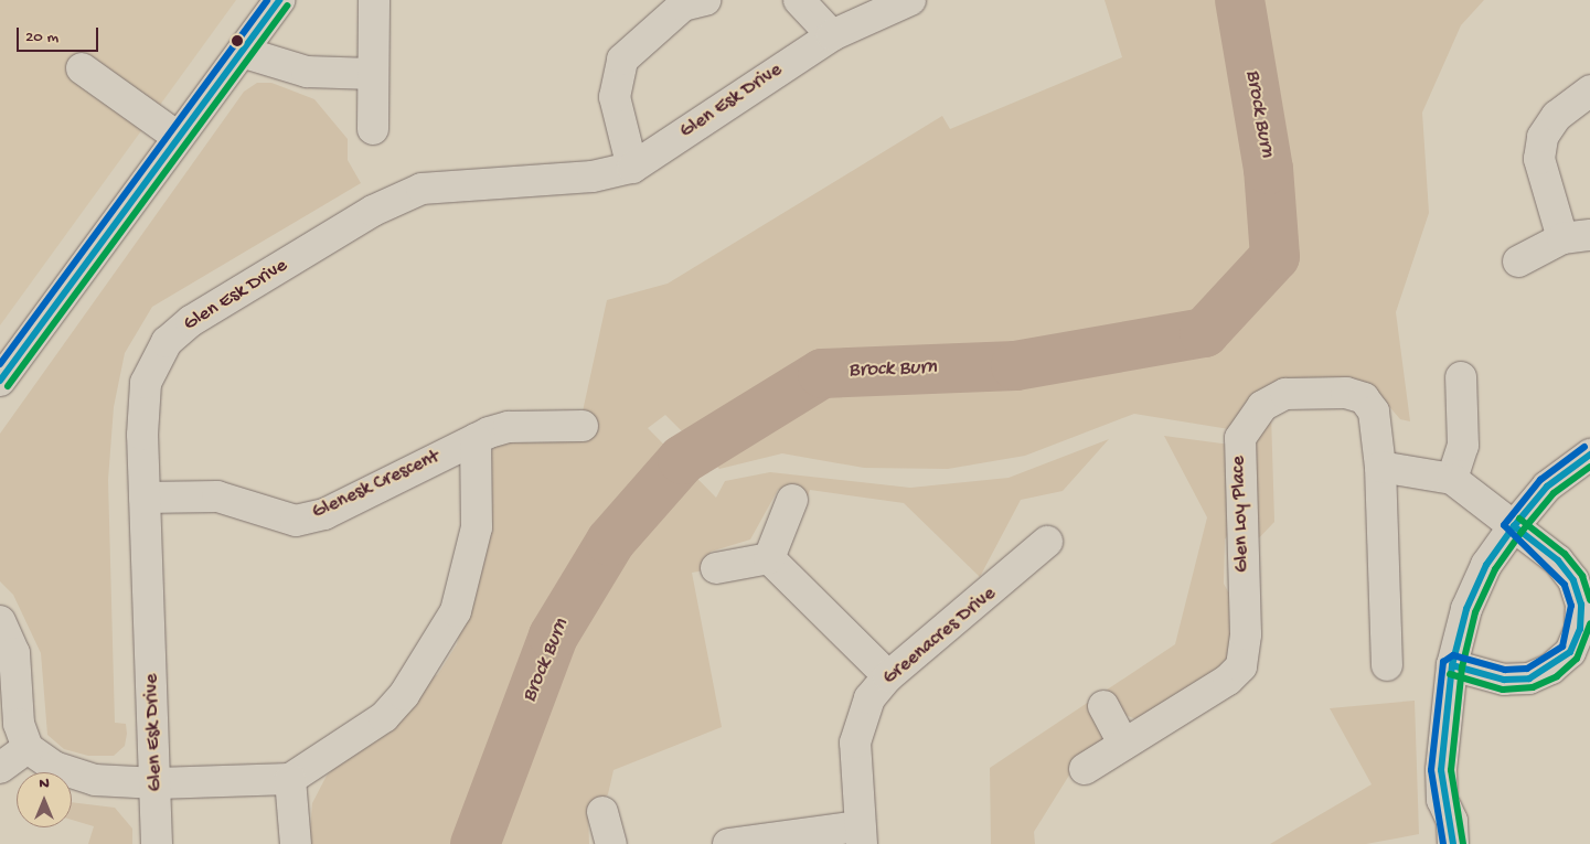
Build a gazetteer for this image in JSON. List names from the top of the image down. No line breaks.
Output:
{"streets":{"street":["Glen Esk Drive","Glenesk Crescent","Glen Loy Place","Greenacres Drive"]},"crossings":[["Glen Esk Drive","Glenesk Crescent"]],"water":["Brock Burn"],"scale_bar":"20 m","north":"top"}
